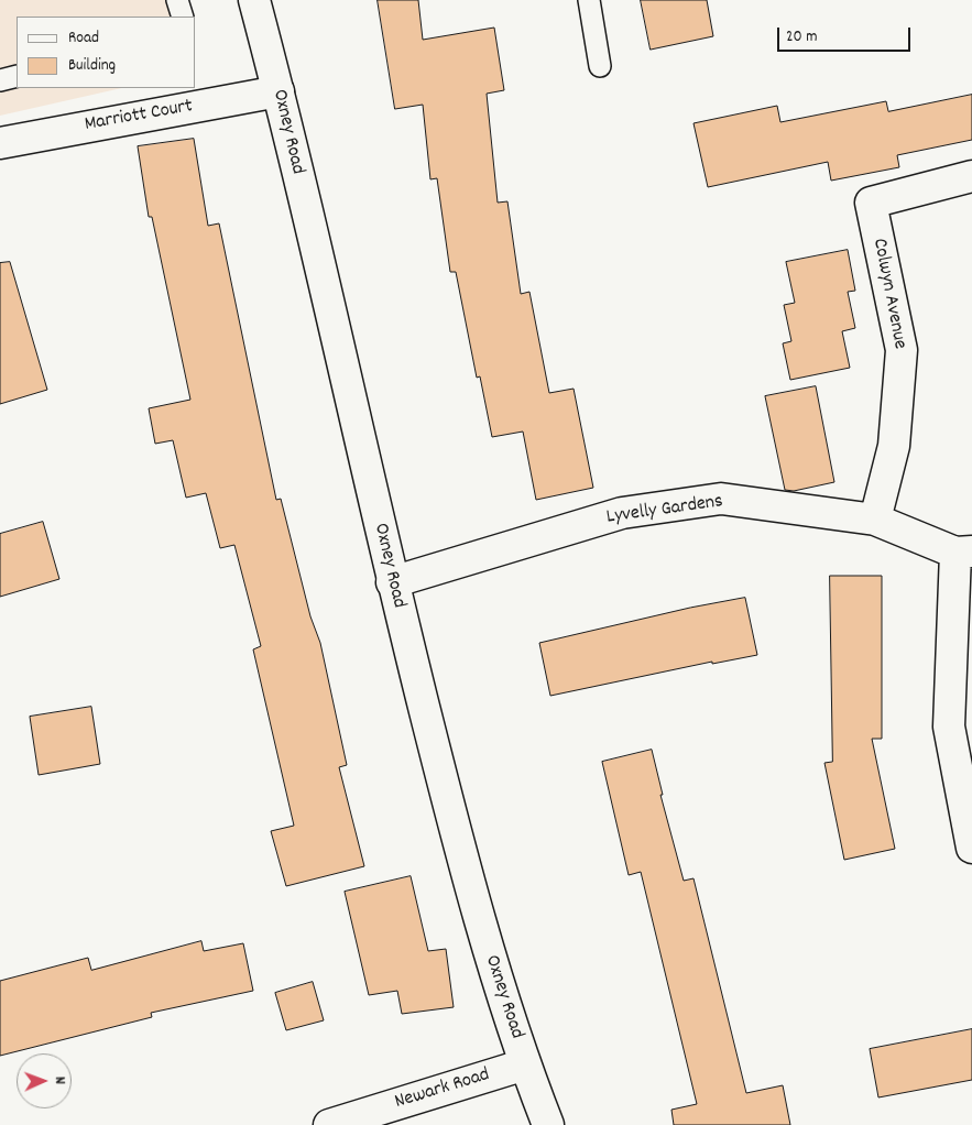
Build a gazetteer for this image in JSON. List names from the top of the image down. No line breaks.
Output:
{"streets":{"street":["Marriott Court","Oxney Road","Colwyn Avenue","Lyvelly Gardens","Newark Road"]},"crossings":[["Marriott Court","Oxney Road"],["Oxney Road","Lyvelly Gardens"],["Oxney Road","Newark Road"],["Colwyn Avenue","Lyvelly Gardens"]],"legend":["Road","Building"],"scale_bar":"20 m","north":"right"}
